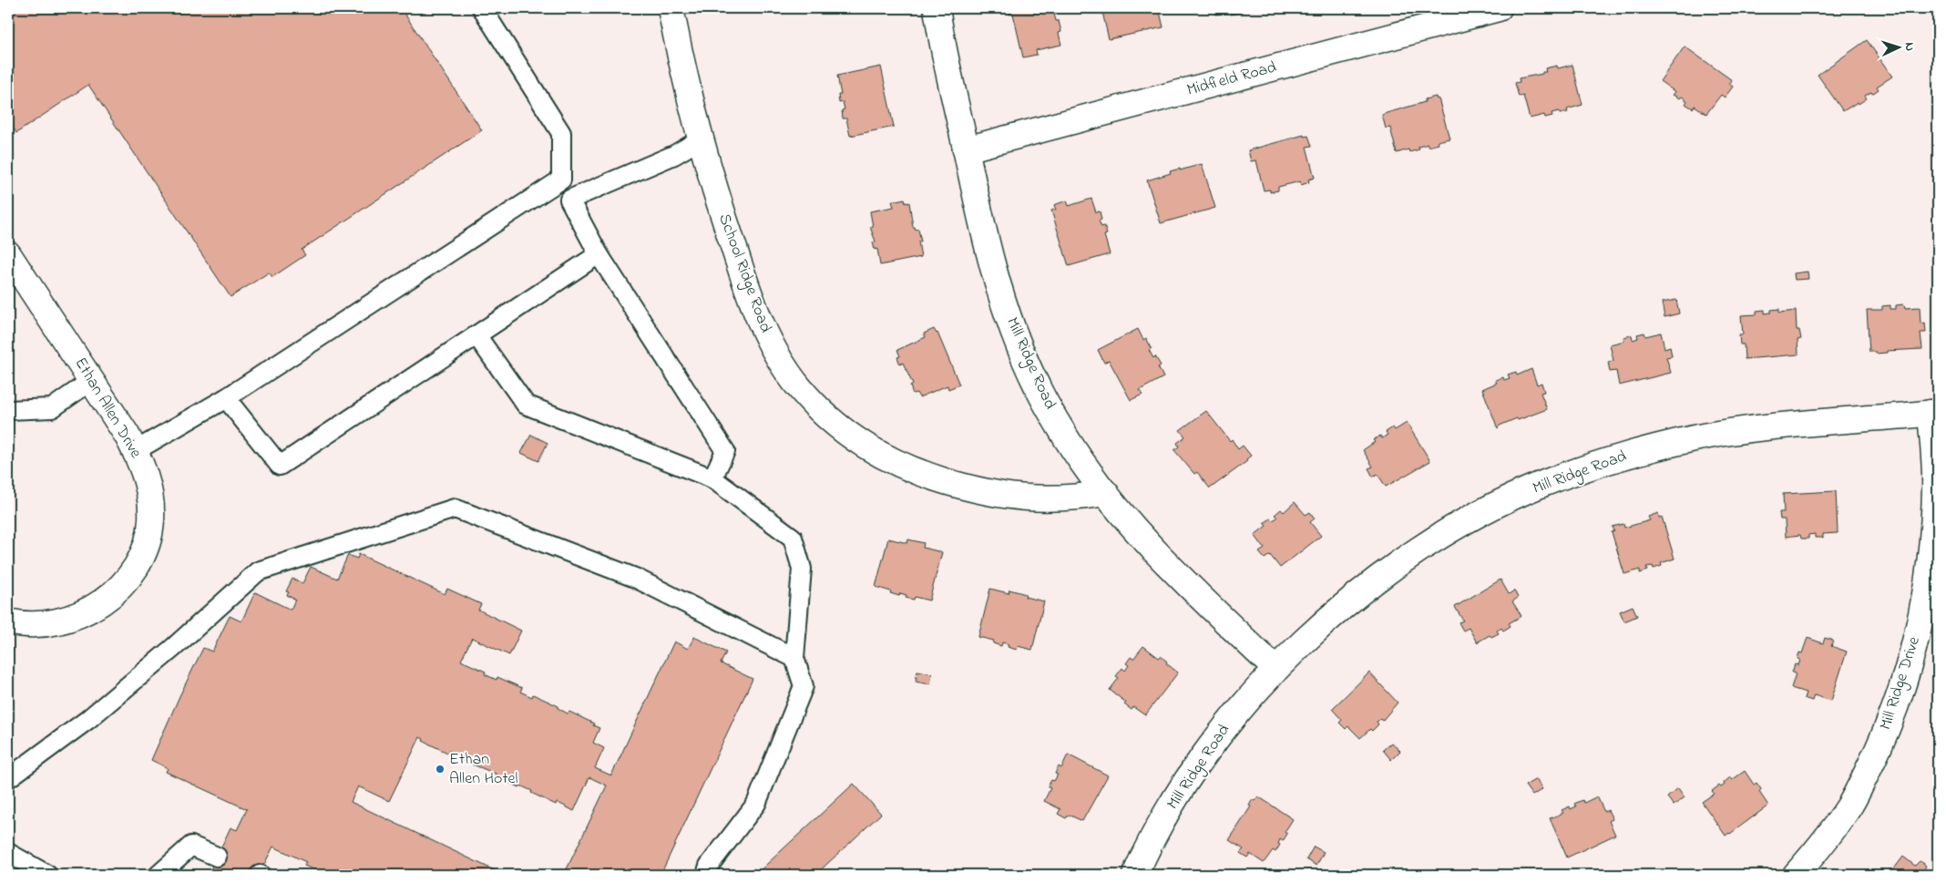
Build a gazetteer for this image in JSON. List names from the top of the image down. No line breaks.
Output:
{"streets":{"street":["Midfield Road","School Ridge Road","Mill Ridge Road","Ethan Allen Drive","Mill Ridge Drive"]},"crossings":[["Midfield Road","Mill Ridge Road"],["School Ridge Road","Mill Ridge Road"],["Mill Ridge Road","Mill Ridge Drive"]],"places":["Ethan Allen Hotel"],"north":"right"}
